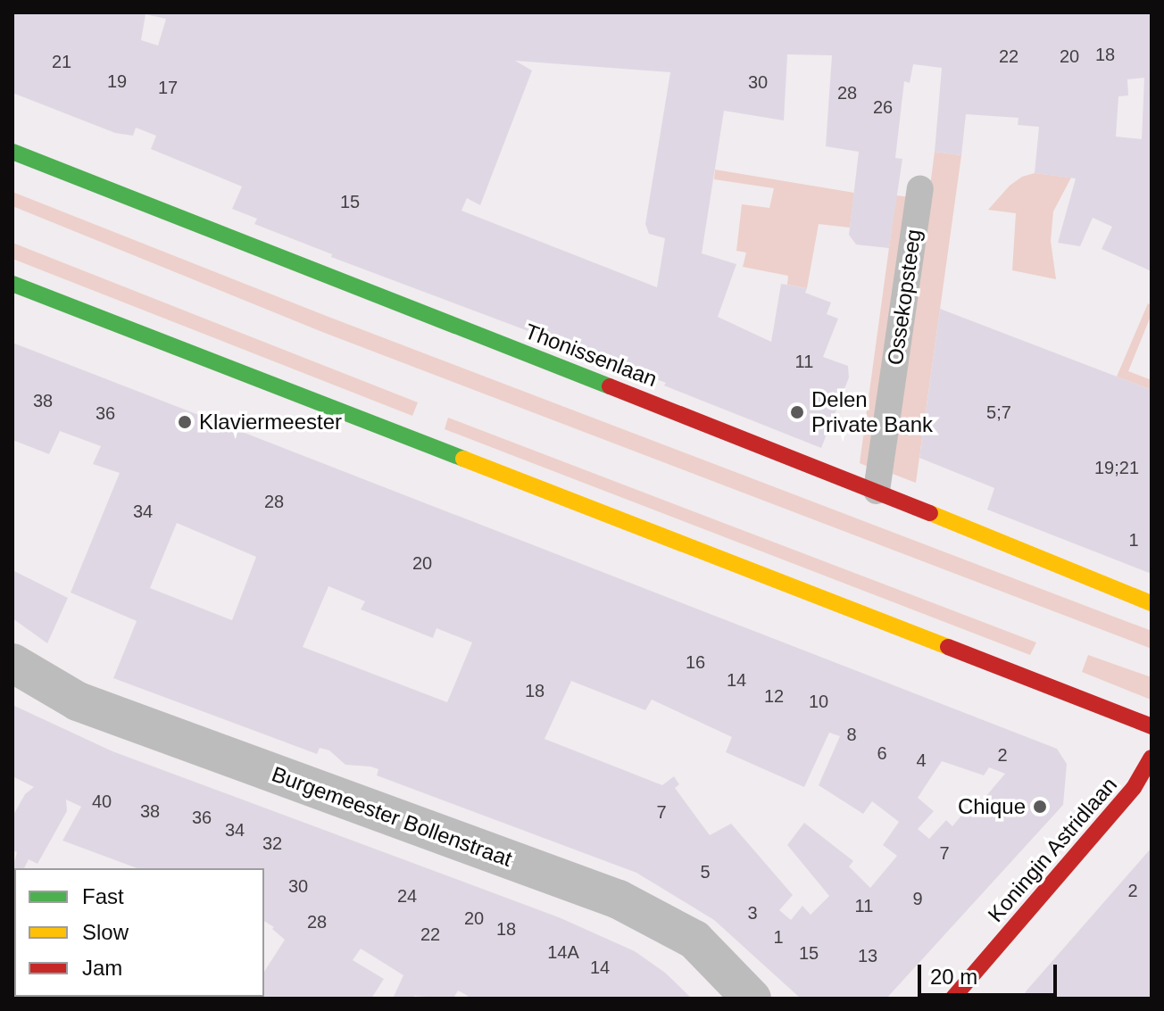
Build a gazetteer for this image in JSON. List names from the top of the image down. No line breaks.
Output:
{"streets":{"main road":["Thonissenlaan","Koningin Astridlaan"],"street":["Burgemeester Bollenstraat"],"lane":["Ossekopsteeg"]},"crossings":[["Ossekopsteeg","Thonissenlaan"]],"places":["Delen Private Bank","Klaviermeester","Chique"],"house_numbers":["18","22","20","21","19","30","17","28","26","15","11","38","5;7","36","19;21","28","34","1","20","16","14","18","12","10","8","6","2","4","40","38","7","36","34","32","7","5","30","2","24","9","11","3","20","28","18","22","1","14A","15","13","14"],"legend":["Fast","Slow","Jam"],"scale_bar":"20 m"}
